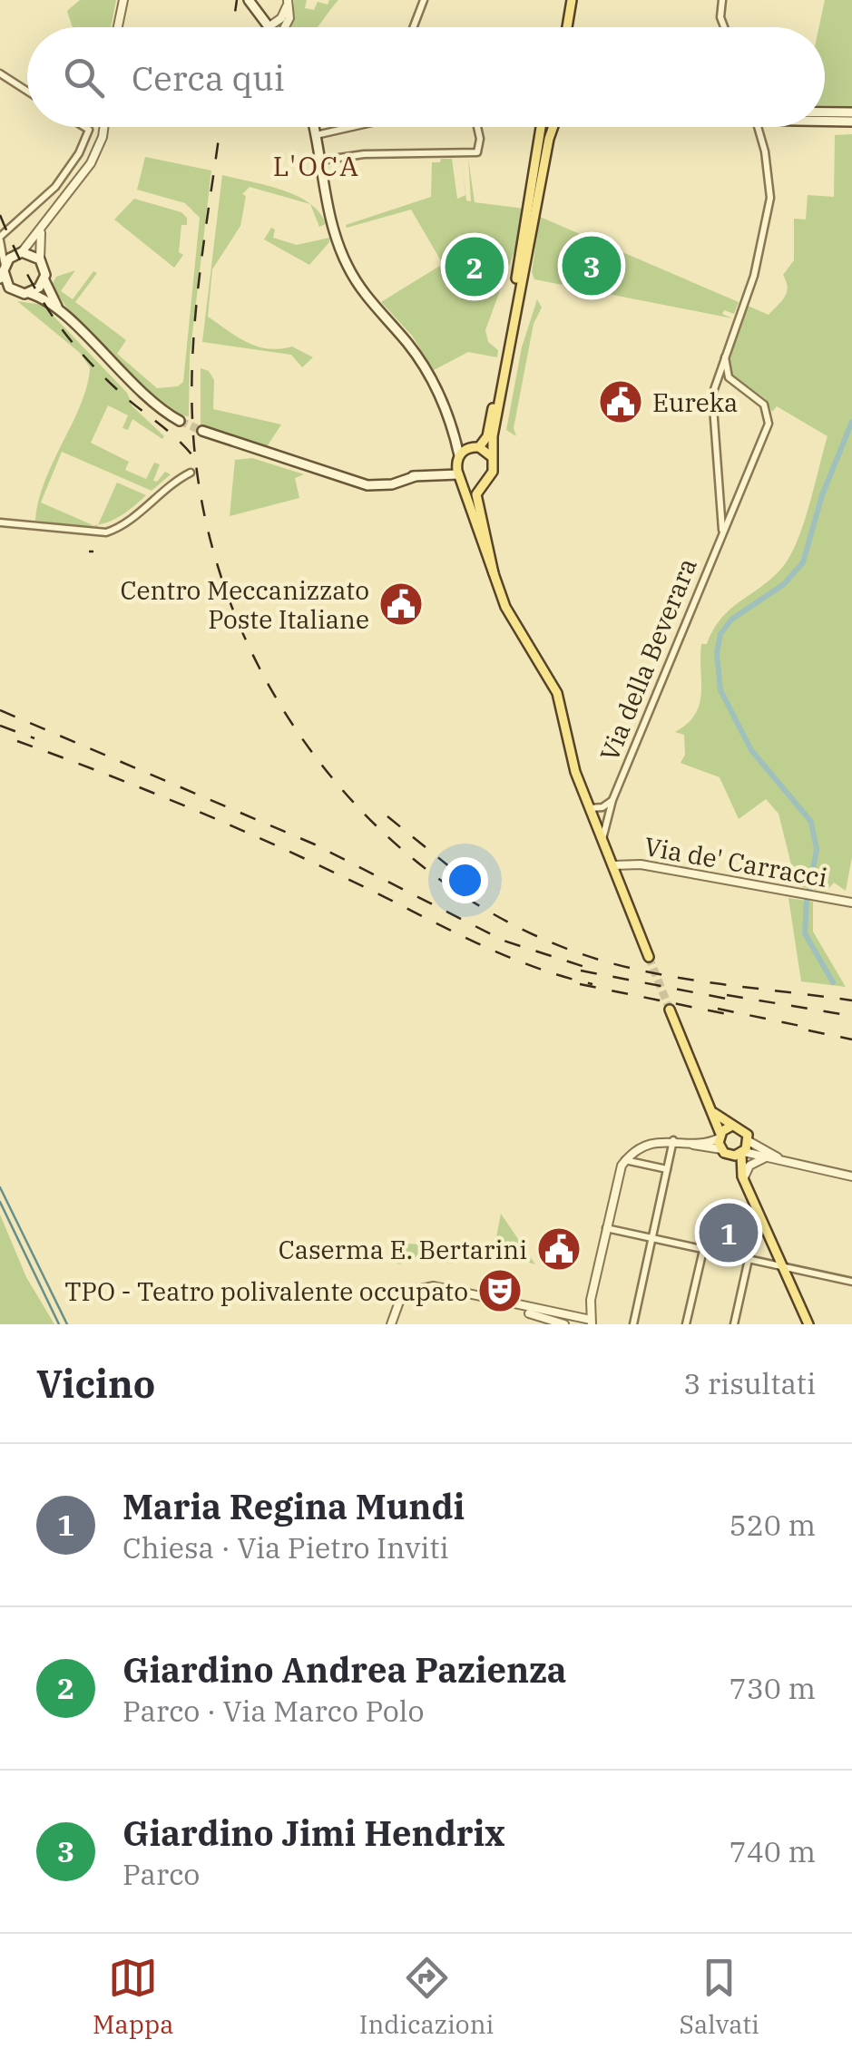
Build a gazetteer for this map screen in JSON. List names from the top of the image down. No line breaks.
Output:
{"streets":{"street":["Via della Beverara","Via de' Carracci"]},"districts":["L'OCA"],"places":{"public building":["Eureka","Centro Meccanizzato Poste Italiane","Caserma E. Bertarini"],"theatre":["TPO - Teatro polivalente occupato"]},"page":{"search":"Cerca qui","pins":["3","2","1"],"heading":["Vicino","3 risultati"],"list":[{"mark":"1","name":"Maria Regina Mundi","note":"Chiesa · Via Pietro Inviti","value":"520 m"},{"mark":"2","name":"Giardino Andrea Pazienza","note":"Parco · Via Marco Polo","value":"730 m"},{"mark":"3","name":"Giardino Jimi Hendrix","note":"Parco","value":"740 m"}],"nav":["Mappa","Indicazioni","Salvati"]}}
